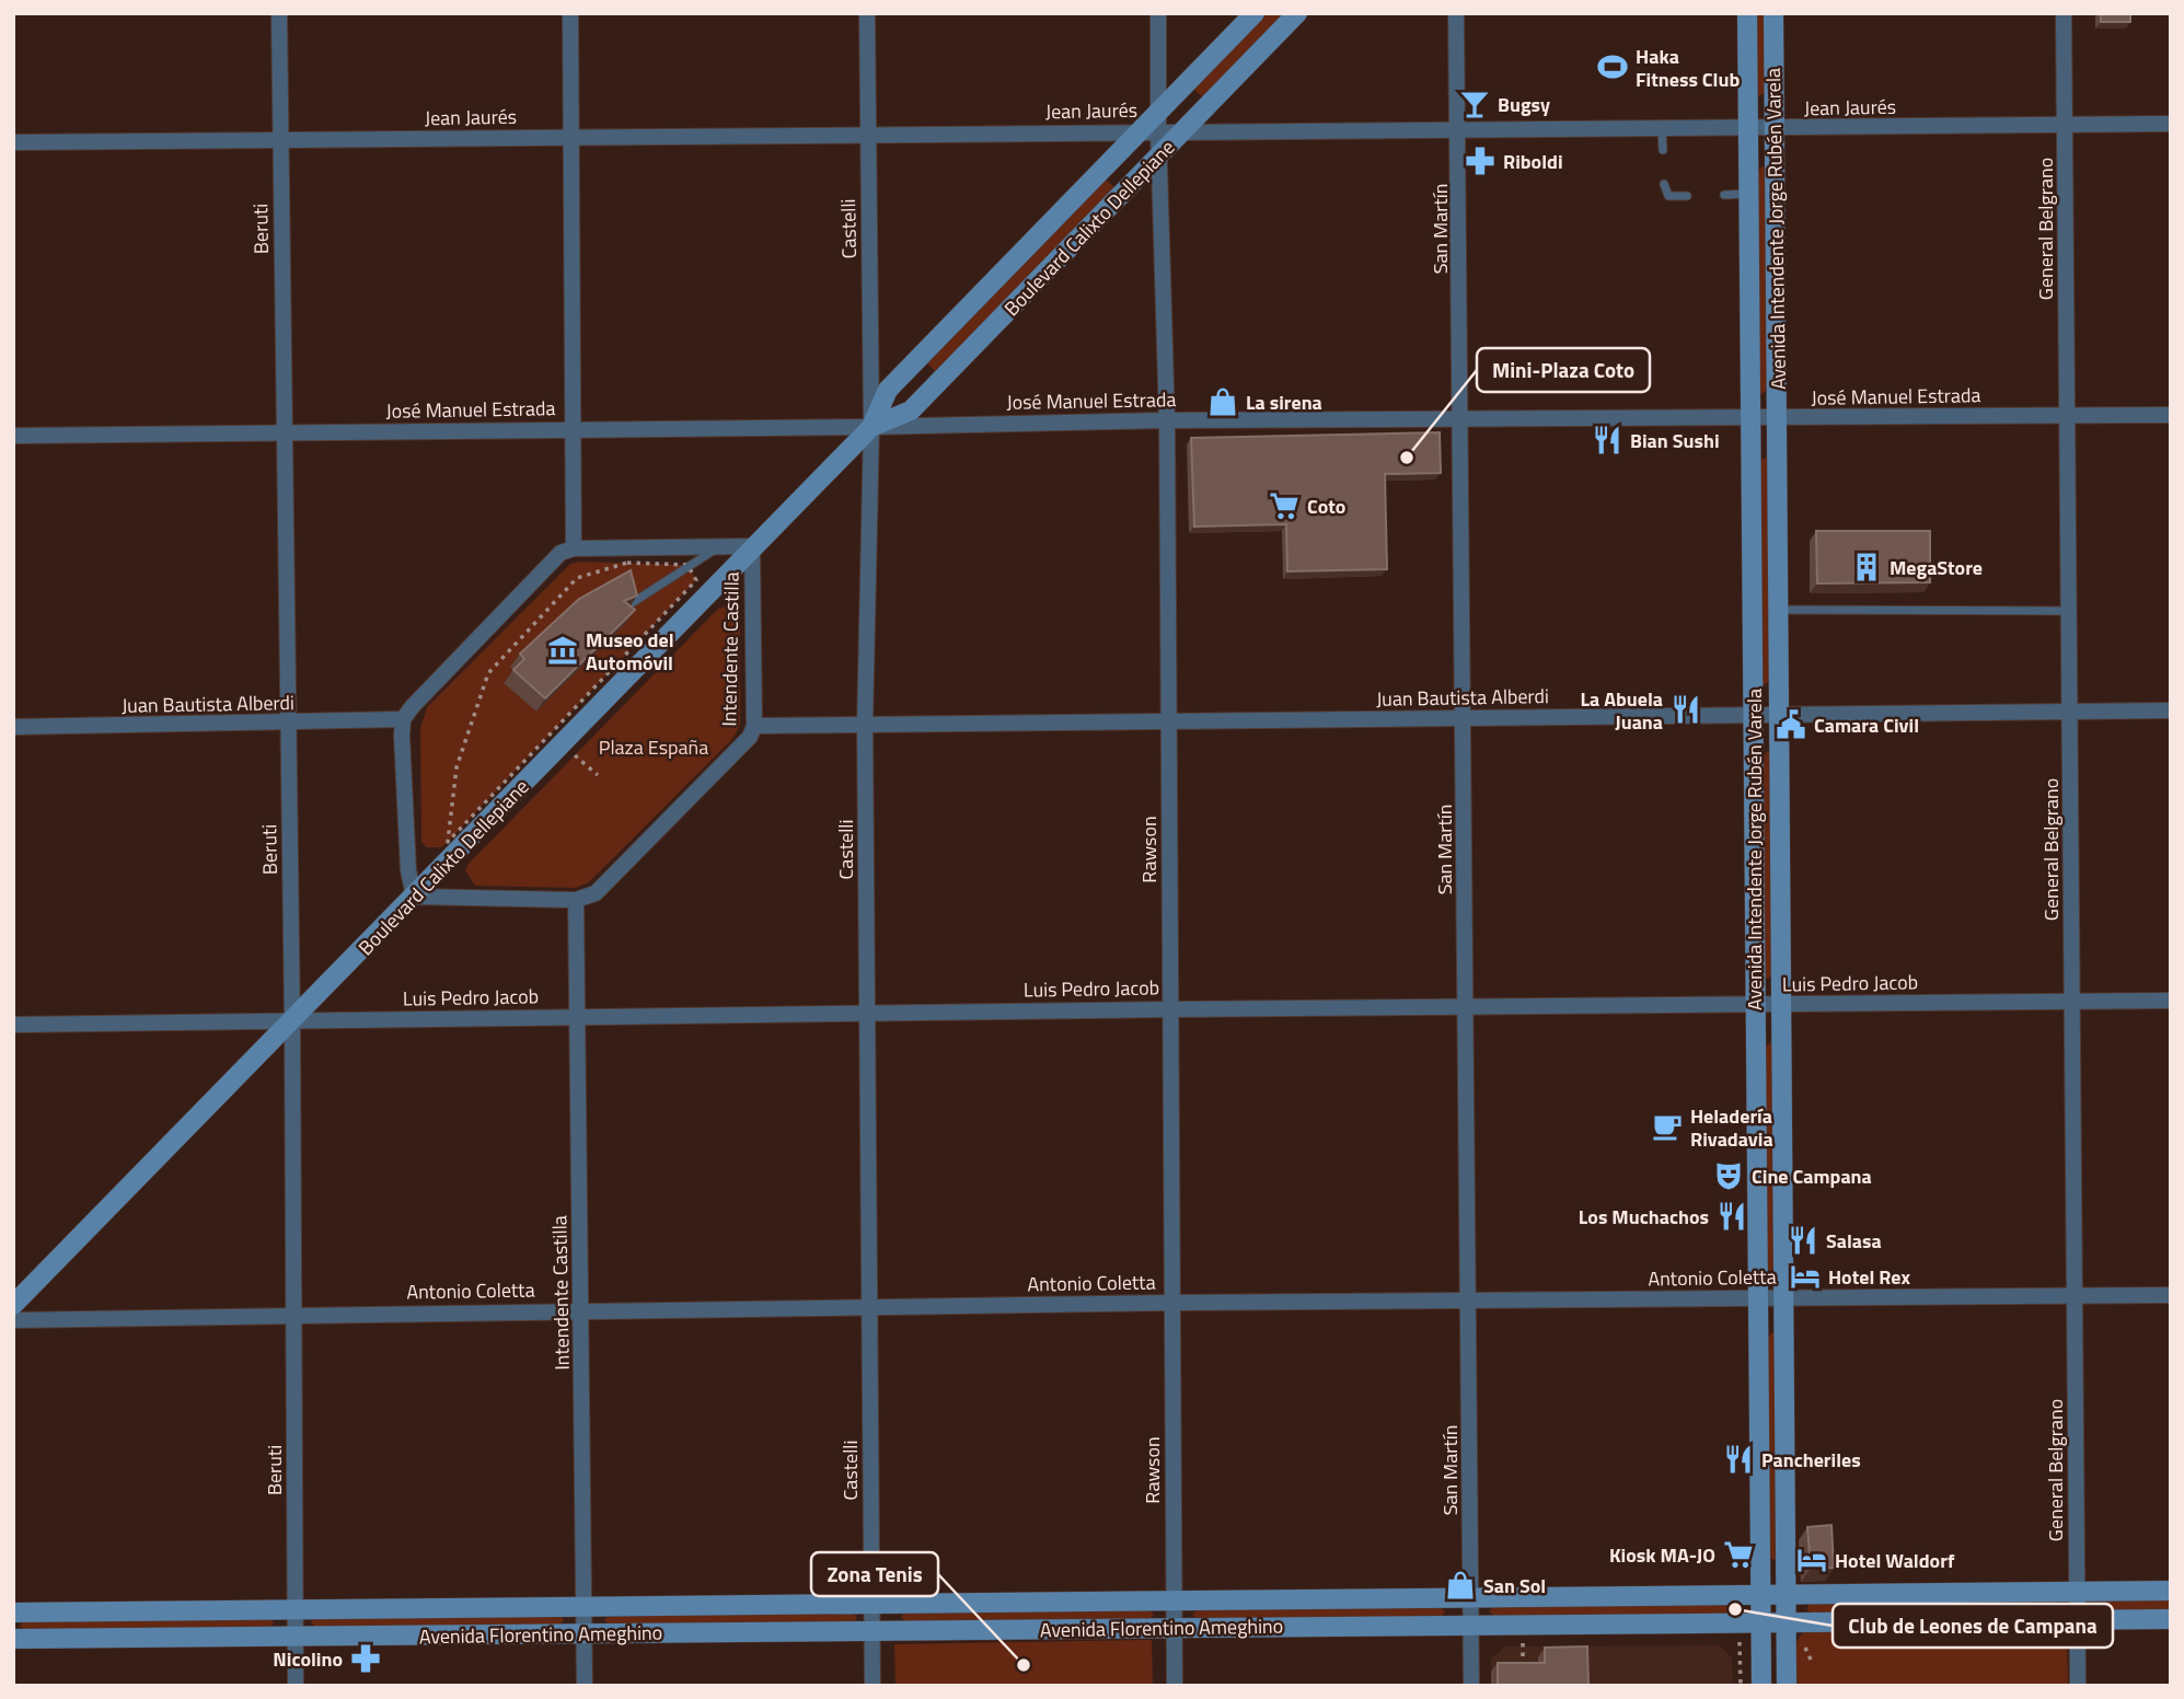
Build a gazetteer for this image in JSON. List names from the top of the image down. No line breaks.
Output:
{"streets":{"main road":["Boulevard Calixto Dellepiane","Avenida Intendente Jorge Rubén Varela","Avenida Florentino Ameghino"],"street":["Jean Jaurés","Beruti","Castelli","San Martín","General Belgrano","José Manuel Estrada","Intendente Castilla","Juan Bautista Alberdi","Rawson","Luis Pedro Jacob","Antonio Coletta"]},"crossings":[["Jean Jaurés","Boulevard Calixto Dellepiane"],["Jean Jaurés","Beruti"],["Jean Jaurés","Castelli"],["Jean Jaurés","San Martín"],["Jean Jaurés","Avenida Intendente Jorge Rubén Varela"],["Jean Jaurés","General Belgrano"],["Jean Jaurés","Rawson"],["Boulevard Calixto Dellepiane","Beruti"],["Boulevard Calixto Dellepiane","Castelli"],["Boulevard Calixto Dellepiane","José Manuel Estrada"],["Boulevard Calixto Dellepiane","Intendente Castilla"],["Boulevard Calixto Dellepiane","Rawson"],["Boulevard Calixto Dellepiane","Luis Pedro Jacob"],["Beruti","José Manuel Estrada"],["Beruti","Juan Bautista Alberdi"],["Beruti","Luis Pedro Jacob"],["Beruti","Antonio Coletta"],["Beruti","Avenida Florentino Ameghino"],["Castelli","José Manuel Estrada"],["Castelli","Juan Bautista Alberdi"],["Castelli","Luis Pedro Jacob"],["Castelli","Antonio Coletta"],["Castelli","Avenida Florentino Ameghino"],["San Martín","José Manuel Estrada"],["San Martín","Juan Bautista Alberdi"],["San Martín","Luis Pedro Jacob"],["San Martín","Antonio Coletta"],["San Martín","Avenida Florentino Ameghino"],["Avenida Intendente Jorge Rubén Varela","José Manuel Estrada"],["Avenida Intendente Jorge Rubén Varela","Juan Bautista Alberdi"],["Avenida Intendente Jorge Rubén Varela","Luis Pedro Jacob"],["Avenida Intendente Jorge Rubén Varela","Antonio Coletta"],["Avenida Intendente Jorge Rubén Varela","Avenida Florentino Ameghino"],["General Belgrano","José Manuel Estrada"],["General Belgrano","Juan Bautista Alberdi"],["General Belgrano","Luis Pedro Jacob"],["General Belgrano","Antonio Coletta"],["General Belgrano","Avenida Florentino Ameghino"],["José Manuel Estrada","Rawson"],["Intendente Castilla","Juan Bautista Alberdi"],["Intendente Castilla","Luis Pedro Jacob"],["Intendente Castilla","Antonio Coletta"],["Intendente Castilla","Avenida Florentino Ameghino"],["Juan Bautista Alberdi","Rawson"],["Rawson","Luis Pedro Jacob"],["Rawson","Antonio Coletta"],["Rawson","Avenida Florentino Ameghino"]],"parks":["Plaza España"],"places":{"sports":["Haka Fitness Club"],"bar":["Bugsy"],"pharmacy":["Riboldi","Nicolino"],"shop":["La sirena","San Sol"],"restaurant":["Bian Sushi","La Abuela Juana","Los Muchachos","Salasa","Pancheriles"],"other":["Mini-Plaza Coto","Club de Leones de Campana","Zona Tenis"],"supermarket":["Coto","Kiosk MA-JO"],"building":["MegaStore"],"museum":["Museo del Automóvil"],"public building":["Camara Civil"],"cafe":["Heladería Rivadavia"],"theatre":["Cine Campana"],"hotel":["Hotel Rex","Hotel Waldorf"]}}
